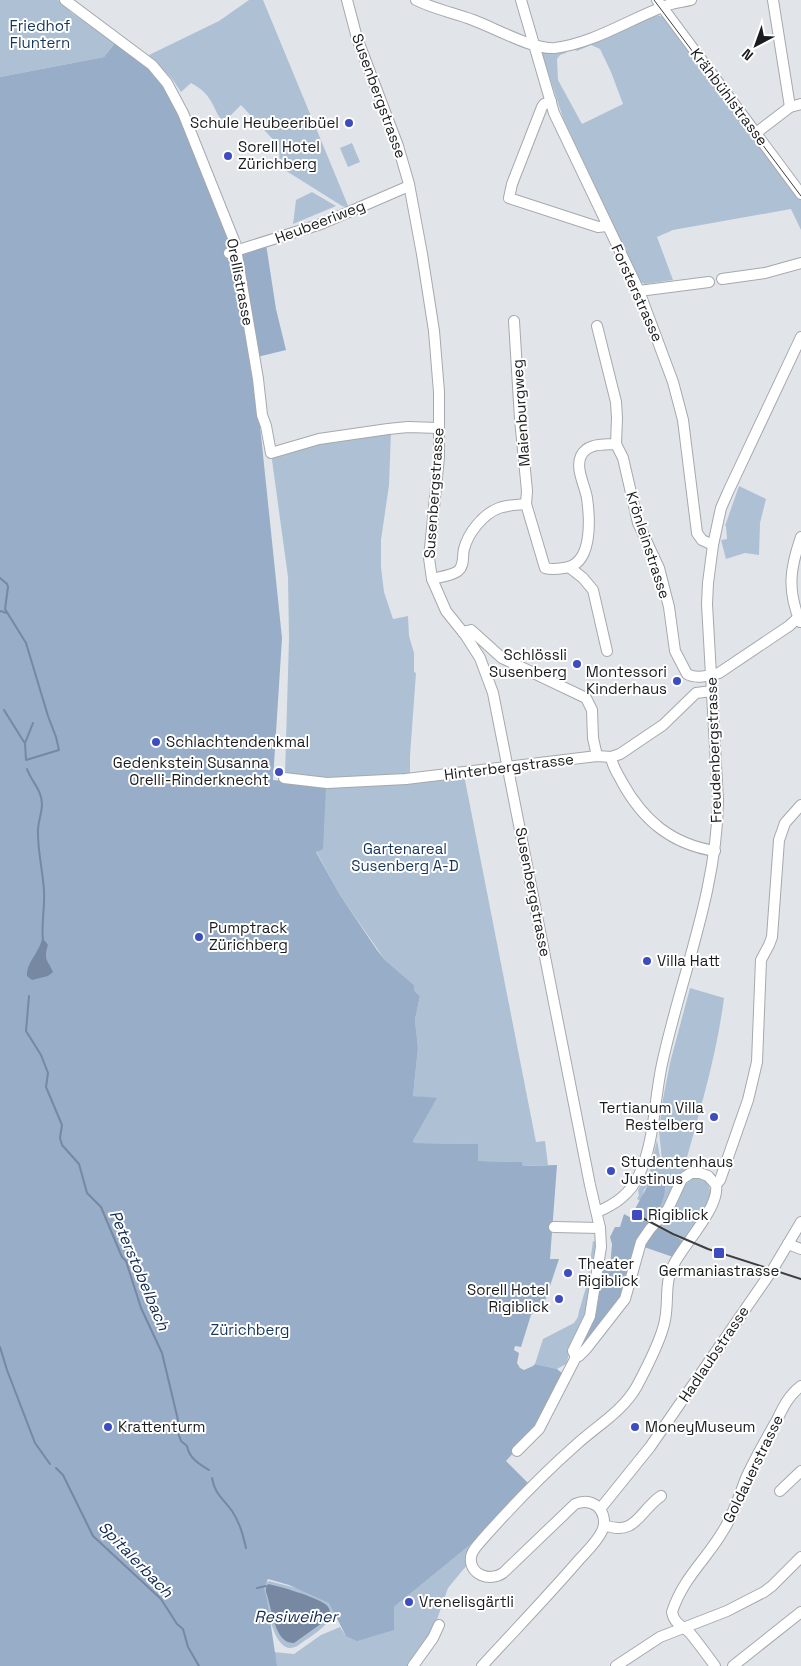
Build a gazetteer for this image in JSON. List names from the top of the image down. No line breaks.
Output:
{"streets":{"street":["Susenbergstrasse","Krähbühlstrasse","Heubeeriweg","Orellistrasse","Forsterstrasse","Maienburgweg","Krönleinstrasse","Freudenbergstrasse","Hinterbergstrasse","Hadlaubstrasse","Goldauerstrasse"]},"crossings":[["Susenbergstrasse","Heubeeriweg"],["Susenbergstrasse","Orellistrasse"],["Susenbergstrasse","Freudenbergstrasse"],["Susenbergstrasse","Hinterbergstrasse"],["Heubeeriweg","Orellistrasse"],["Forsterstrasse","Freudenbergstrasse"],["Krönleinstrasse","Freudenbergstrasse"]],"water":["Peterstobelbach","Spitalerbach","Resiweiher"],"parks":["Friedhof Fluntern","Gartenareal Susenberg A-D","Zürichberg"],"places":{"other":["Schule Heubeeribüel","Sorell Hotel Zürichberg","Schlössli Susenberg","Montessori Kinderhaus","Schlachtendenkmal","Gedenkstein Susanna Orelli-Rinderknecht","Pumptrack Zürichberg","Villa Hatt","Tertianum Villa Restelberg","Studentenhaus Justinus","Theater Rigiblick","Sorell Hotel Rigiblick","Krattenturm","MoneyMuseum","Vrenelisgärtli"],"transit":["Rigiblick","Germaniastrasse"]},"north":"bottom left"}
